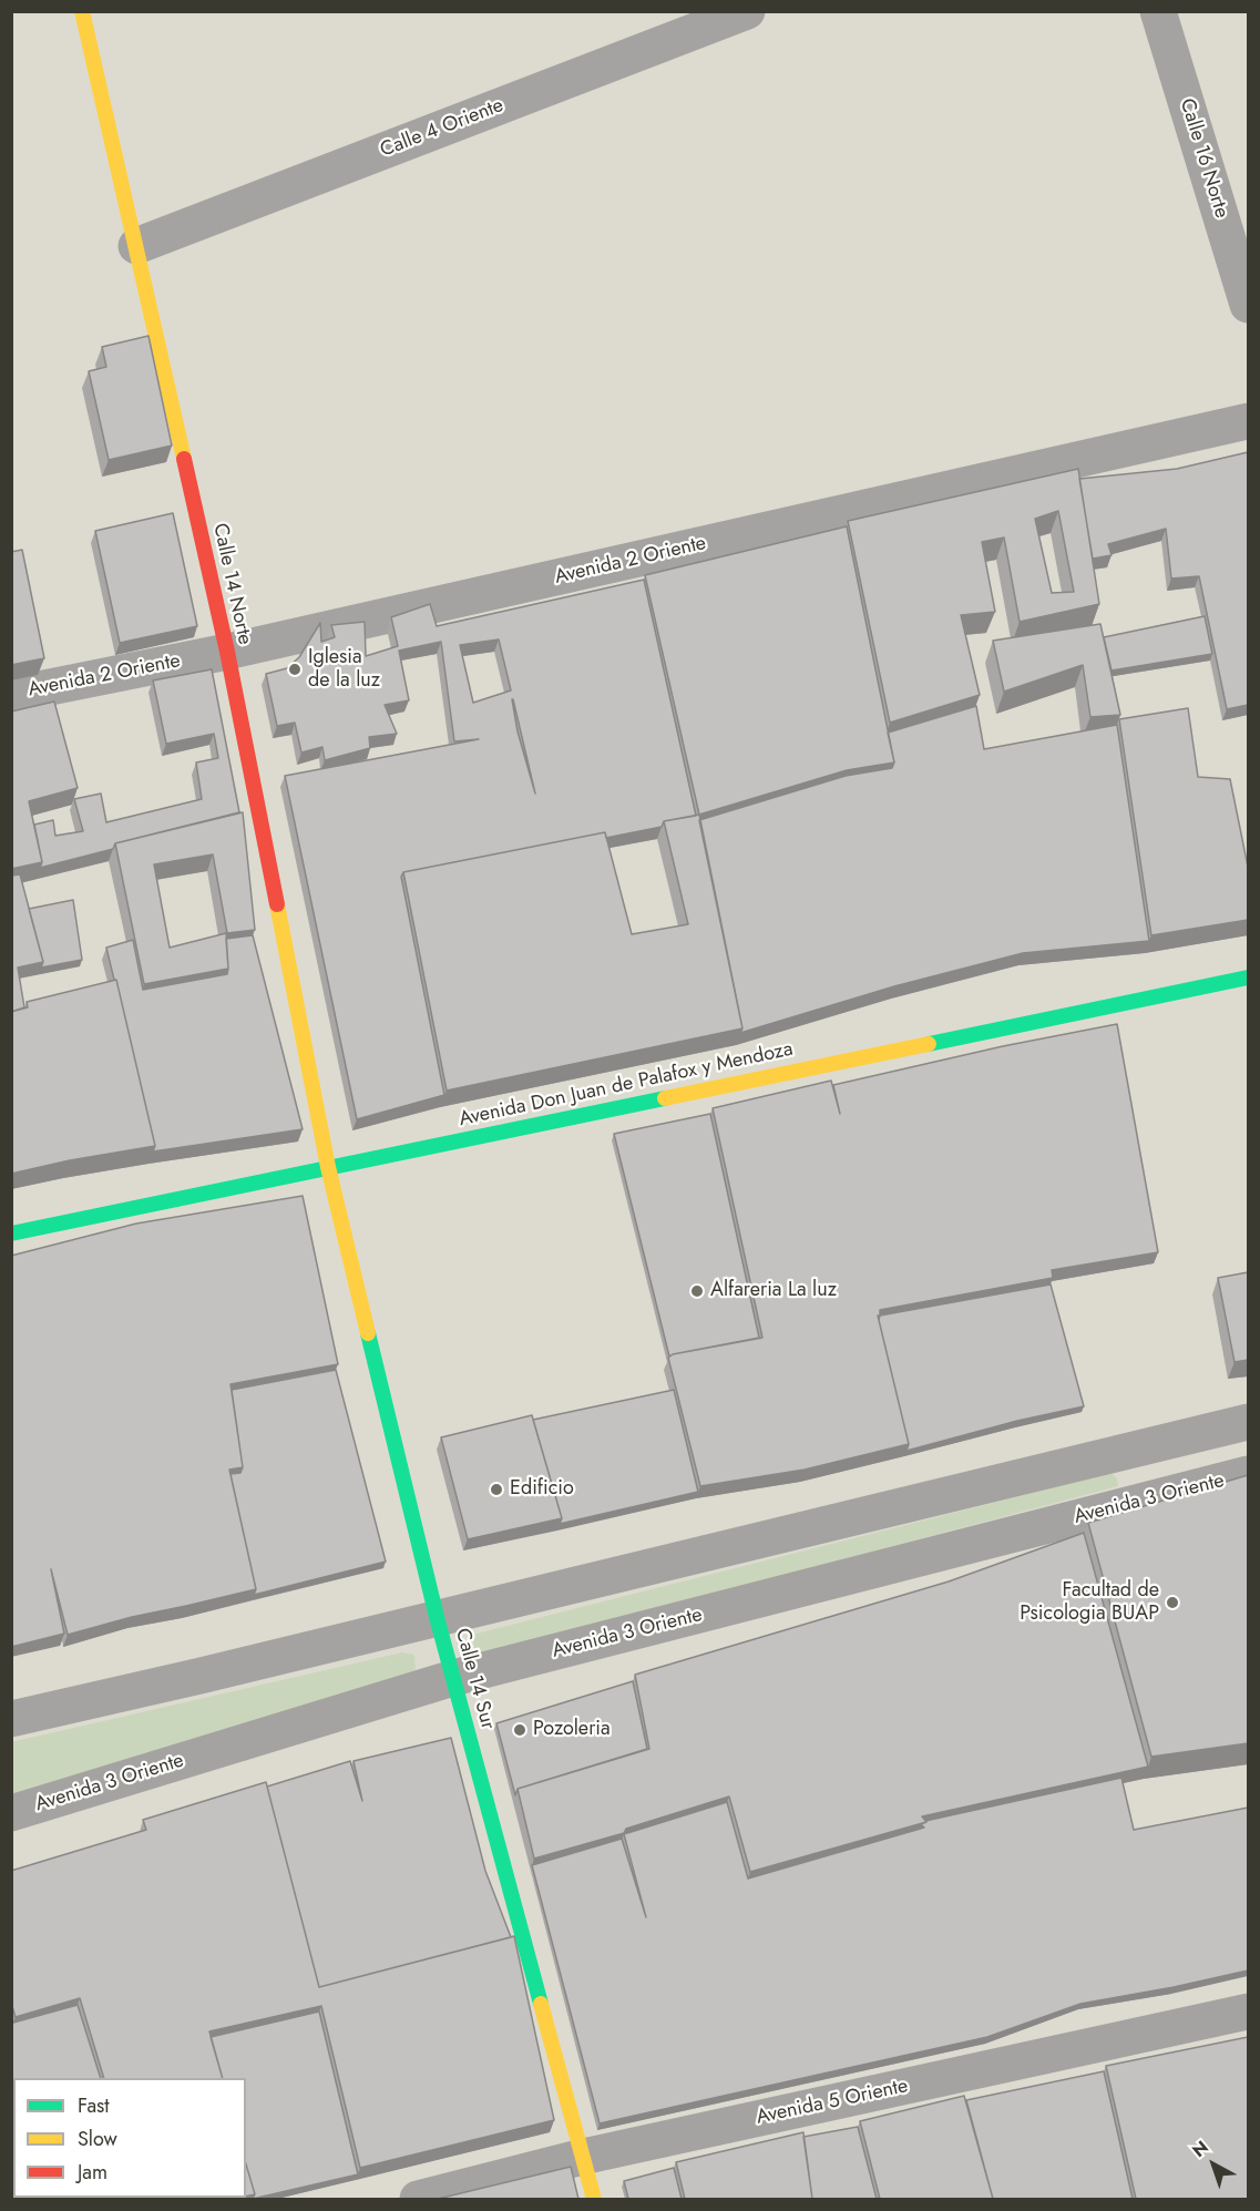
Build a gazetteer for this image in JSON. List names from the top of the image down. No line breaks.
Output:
{"streets":{"main road":["Calle 14 Norte","Avenida Don Juan de Palafox y Mendoza","Calle 14 Sur"],"street":["Calle 4 Oriente","Calle 16 Norte","Avenida 2 Oriente","Avenida 3 Oriente","Avenida 5 Oriente"]},"crossings":[["Calle 4 Oriente","Calle 14 Norte"],["Avenida 2 Oriente","Calle 14 Norte"],["Calle 14 Norte","Avenida Don Juan de Palafox y Mendoza"],["Calle 14 Norte","Calle 14 Sur"],["Avenida Don Juan de Palafox y Mendoza","Calle 14 Sur"],["Avenida 3 Oriente","Calle 14 Sur"],["Calle 14 Sur","Avenida 5 Oriente"]],"places":["Iglesia de la luz","Alfareria La luz","Edificio","Facultad de Psicologia BUAP","Pozoleria"],"legend":["Fast","Slow","Jam"],"north":"top left"}
